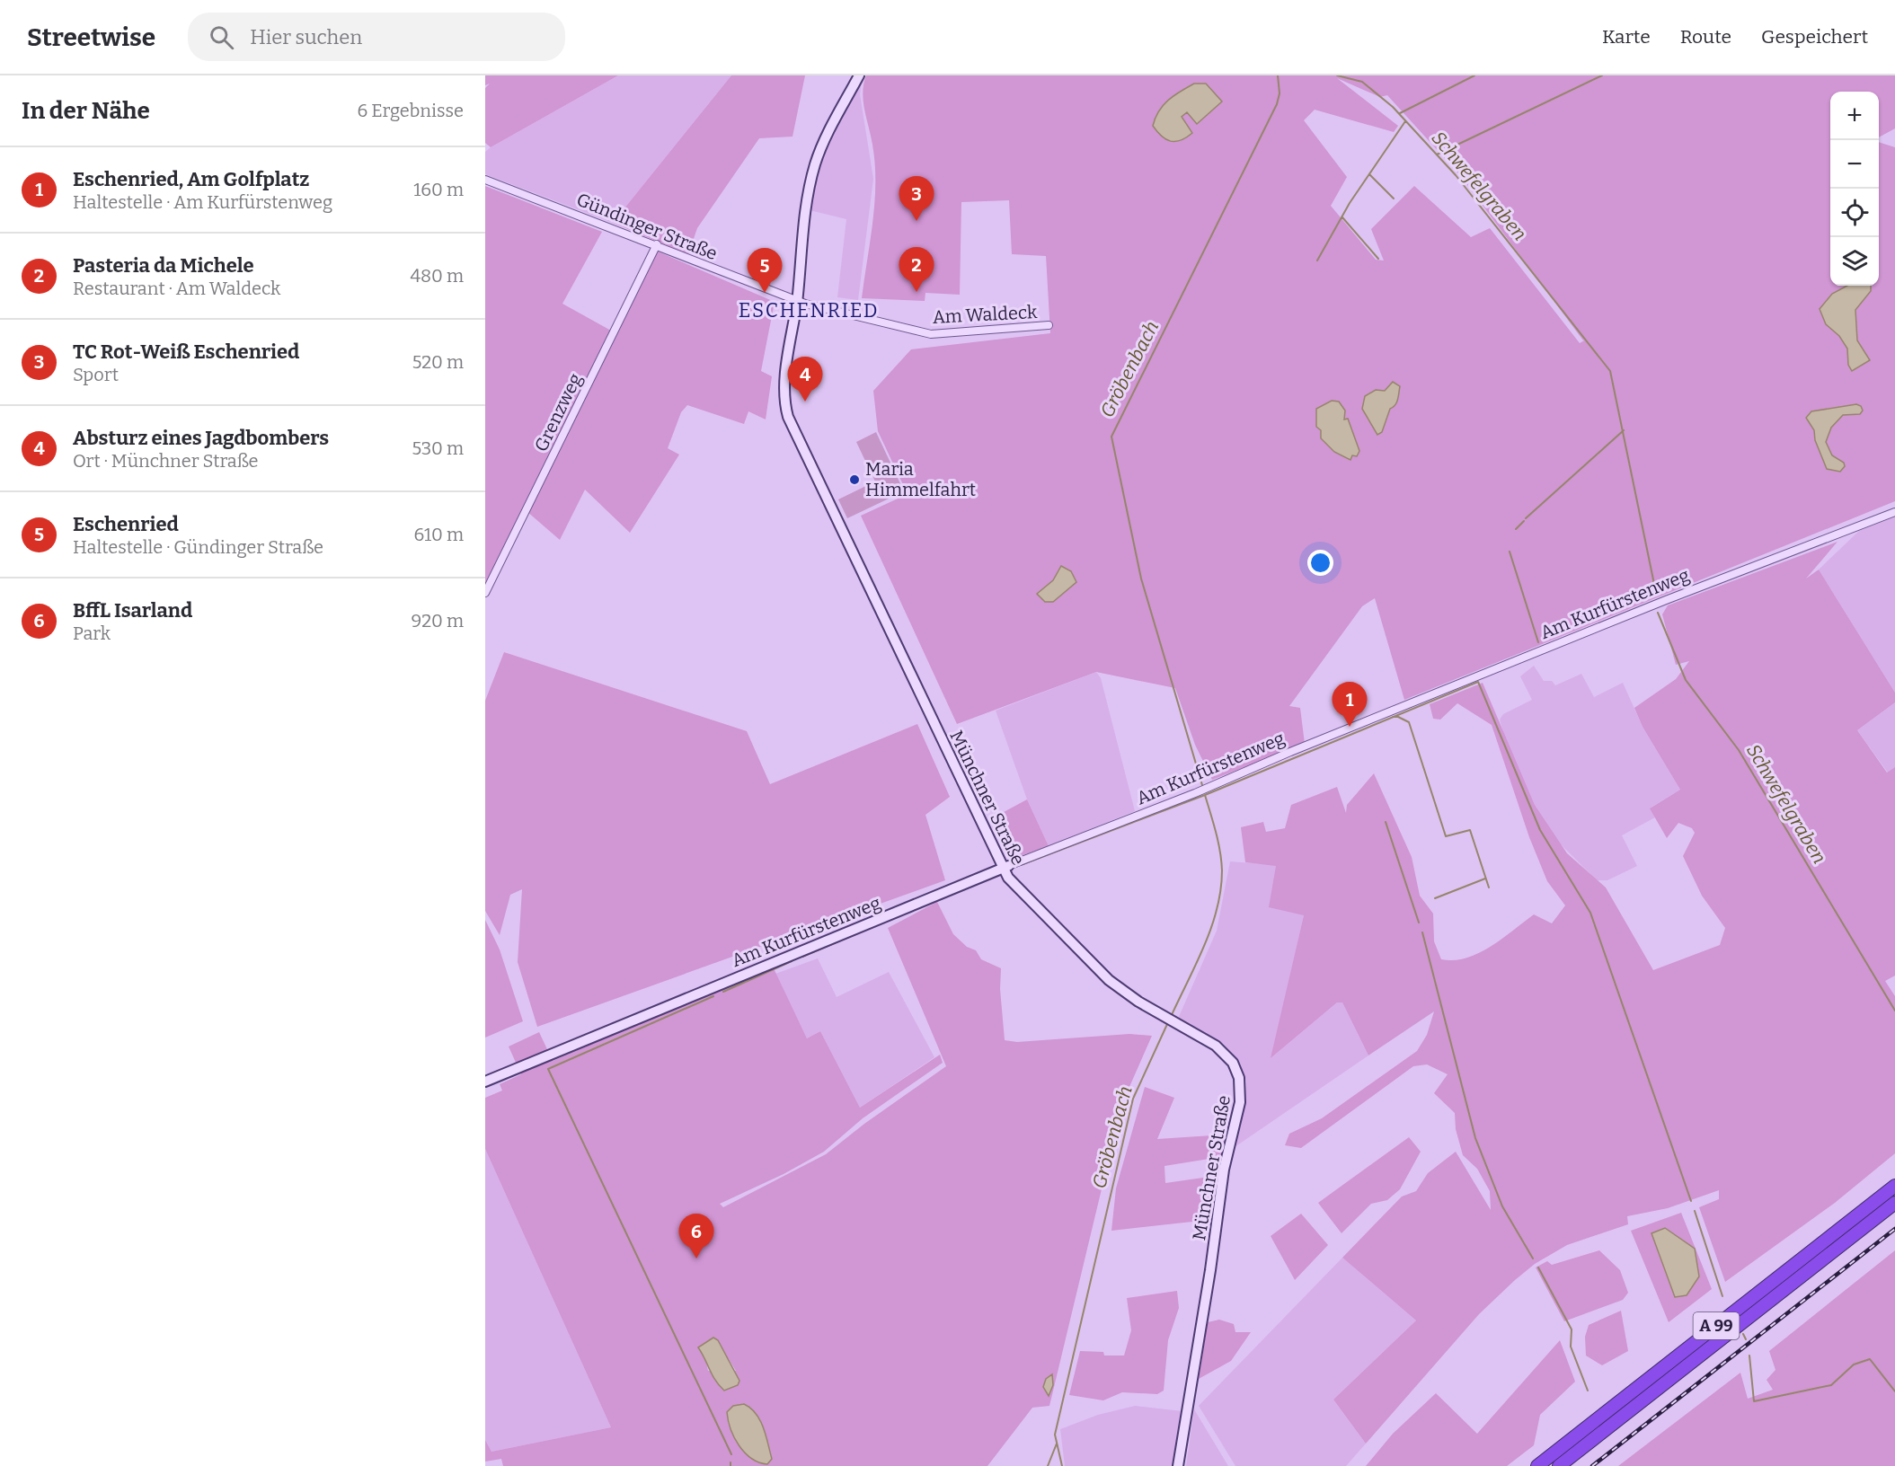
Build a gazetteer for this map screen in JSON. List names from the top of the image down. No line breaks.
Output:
{"streets":{"highway":["A 99"],"street":["Gündinger Straße","Am Waldeck","Grenzweg","Am Kurfürstenweg","Münchner Straße"]},"crossings":[["Gündinger Straße","Am Waldeck"],["Gündinger Straße","Grenzweg"],["Gündinger Straße","Münchner Straße"],["Am Waldeck","Münchner Straße"],["Am Kurfürstenweg","Münchner Straße"]],"districts":["ESCHENRIED"],"water":["Schwefelgraben","Gröbenbach"],"places":["Maria Himmelfahrt"],"page":{"header":"Streetwise","search":"Hier suchen","nav":["Karte","Route","Gespeichert"],"heading":["In der Nähe","6 Ergebnisse"],"map_buttons":["+","−"],"list":[{"mark":"1","name":"Eschenried, Am Golfplatz","note":"Haltestelle · Am Kurfürstenweg","value":"160 m"},{"mark":"2","name":"Pasteria da Michele","note":"Restaurant · Am Waldeck","value":"480 m"},{"mark":"3","name":"TC Rot-Weiß Eschenried","note":"Sport","value":"520 m"},{"mark":"4","name":"Absturz eines Jagdbombers","note":"Ort · Münchner Straße","value":"530 m"},{"mark":"5","name":"Eschenried","note":"Haltestelle · Gündinger Straße","value":"610 m"},{"mark":"6","name":"BffL Isarland","note":"Park","value":"920 m"}],"pins":["3","2","5","4","1","6"]}}
